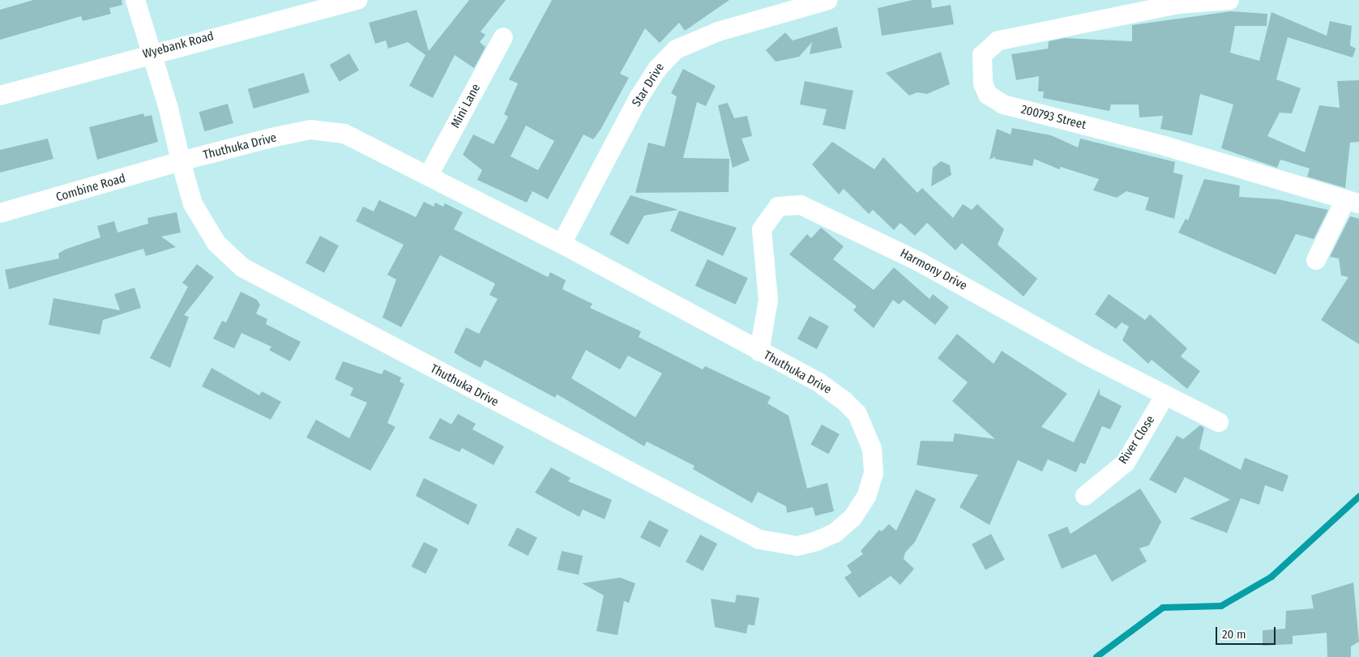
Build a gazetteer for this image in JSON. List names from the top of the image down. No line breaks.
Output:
{"streets":{"street":["Wyebank Road","Star Drive","Mini Lane","200793 Street","Thuthuka Drive","Combine Road","Harmony Drive","River Close"]},"crossings":[["Wyebank Road","Thuthuka Drive"],["Star Drive","Thuthuka Drive"],["Mini Lane","Thuthuka Drive"],["Thuthuka Drive","Combine Road"],["Thuthuka Drive","Harmony Drive"],["Harmony Drive","River Close"]],"scale_bar":"20 m"}
